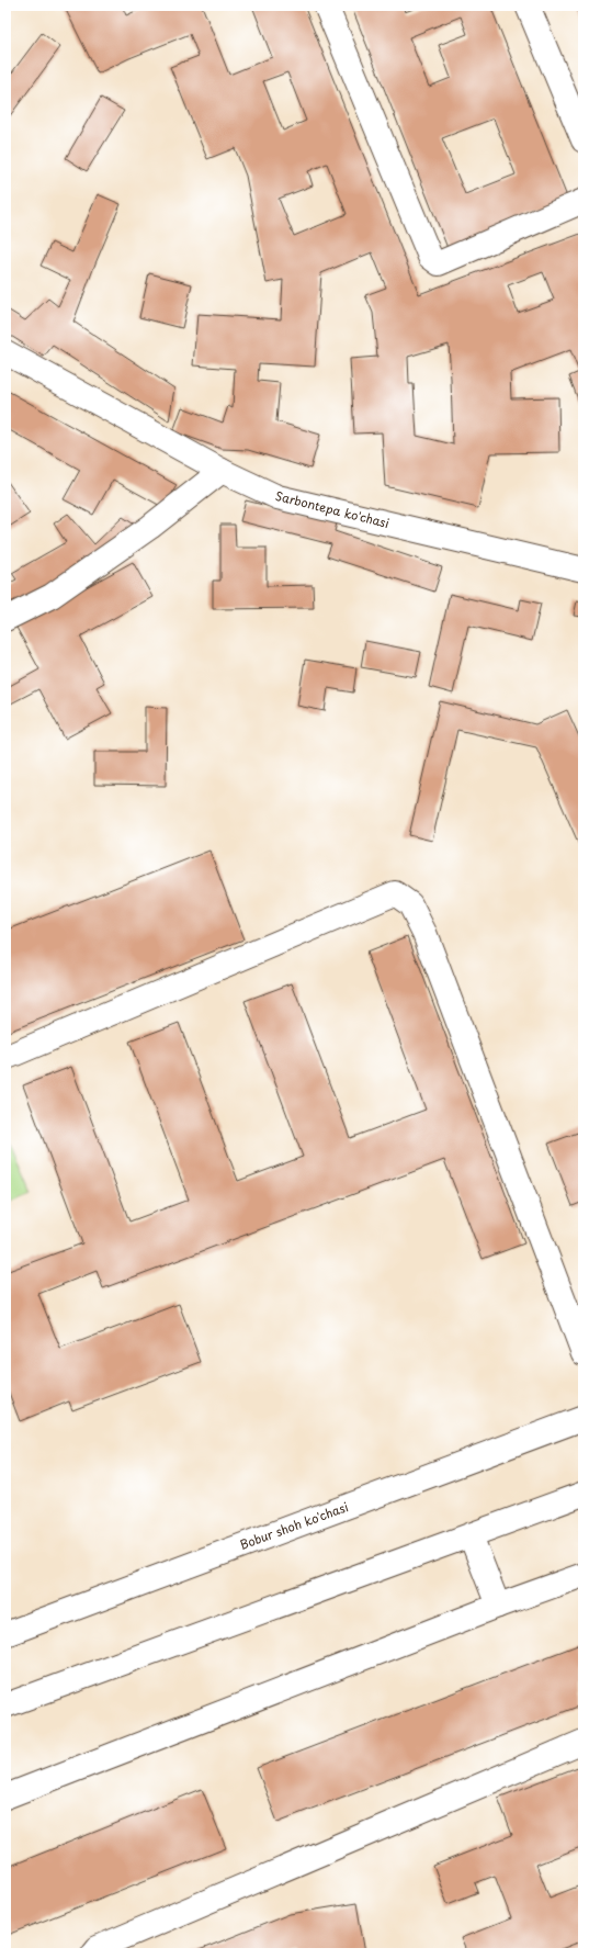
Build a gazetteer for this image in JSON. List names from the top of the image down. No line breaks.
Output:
{"streets":{"main road":["Sarbontepa ko'chasi","Bobur shoh ko'chasi"]}}
